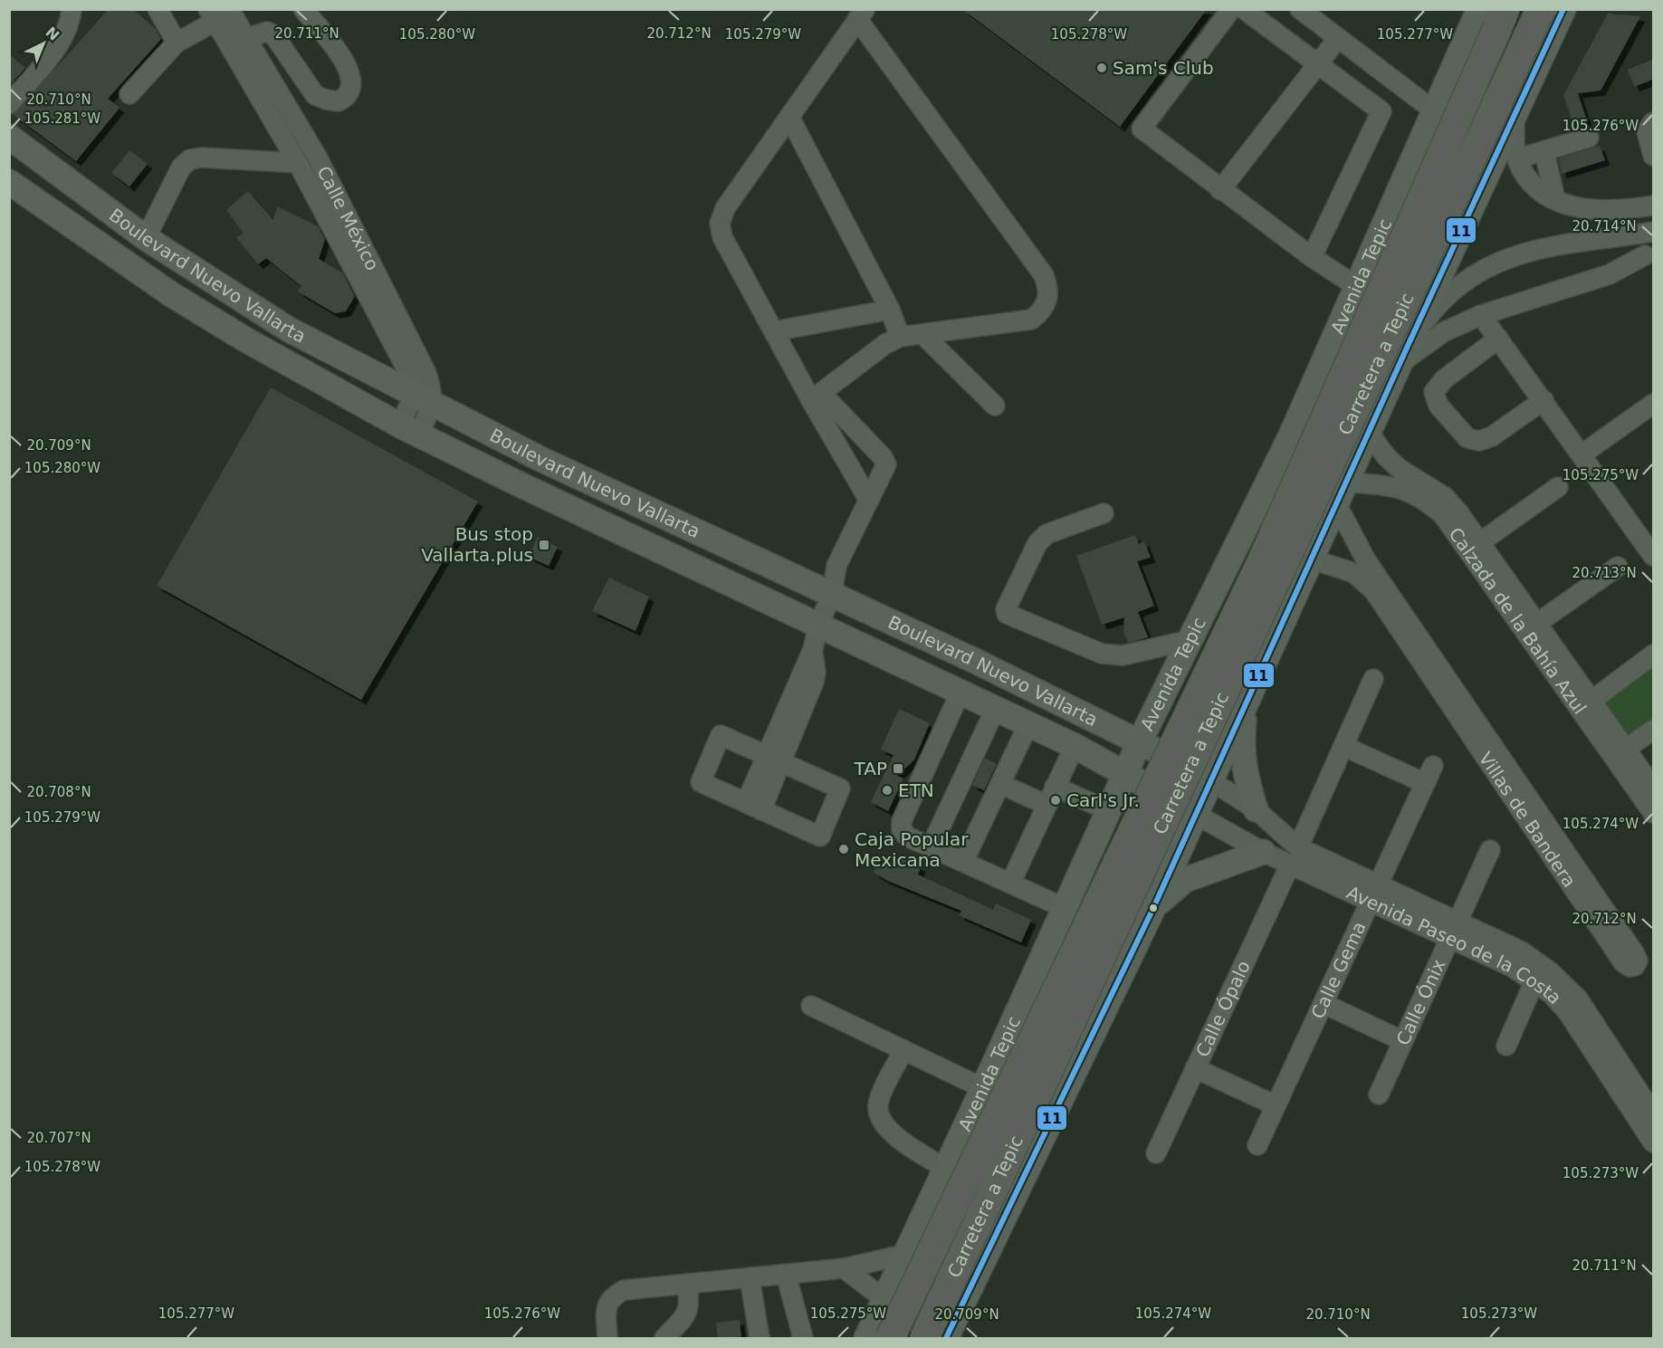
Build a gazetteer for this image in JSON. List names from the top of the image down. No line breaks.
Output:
{"streets":{"highway":["Carretera a Tepic"],"main road":["Boulevard Nuevo Vallarta","Avenida Tepic"],"street":["Calle México","Calzada de la Bahía Azul","Villas de Bandera","Avenida Paseo de la Costa","Calle Gema","Calle Ónix","Calle Ópalo"]},"crossings":[["Calle México","Boulevard Nuevo Vallarta"],["Boulevard Nuevo Vallarta","Avenida Tepic"],["Boulevard Nuevo Vallarta","Avenida Paseo de la Costa"],["Avenida Tepic","Carretera a Tepic"],["Avenida Paseo de la Costa","Calle Gema"],["Avenida Paseo de la Costa","Calle Ónix"],["Avenida Paseo de la Costa","Calle Ópalo"]],"places":{"other":["Sam's Club","ETN","Carl's Jr.","Caja Popular Mexicana"],"transit":["Bus stop Vallarta.plus","TAP"]},"lines":["transit line 11"],"north":"top right","coordinates":["20.711°N","20.712°N","105.279°W","105.277°W","105.280°W","105.278°W","20.710°N","105.281°W","105.276°W","20.714°N","20.709°N","105.275°W","20.713°N","20.708°N","105.274°W","20.707°N","105.273°W"]}
